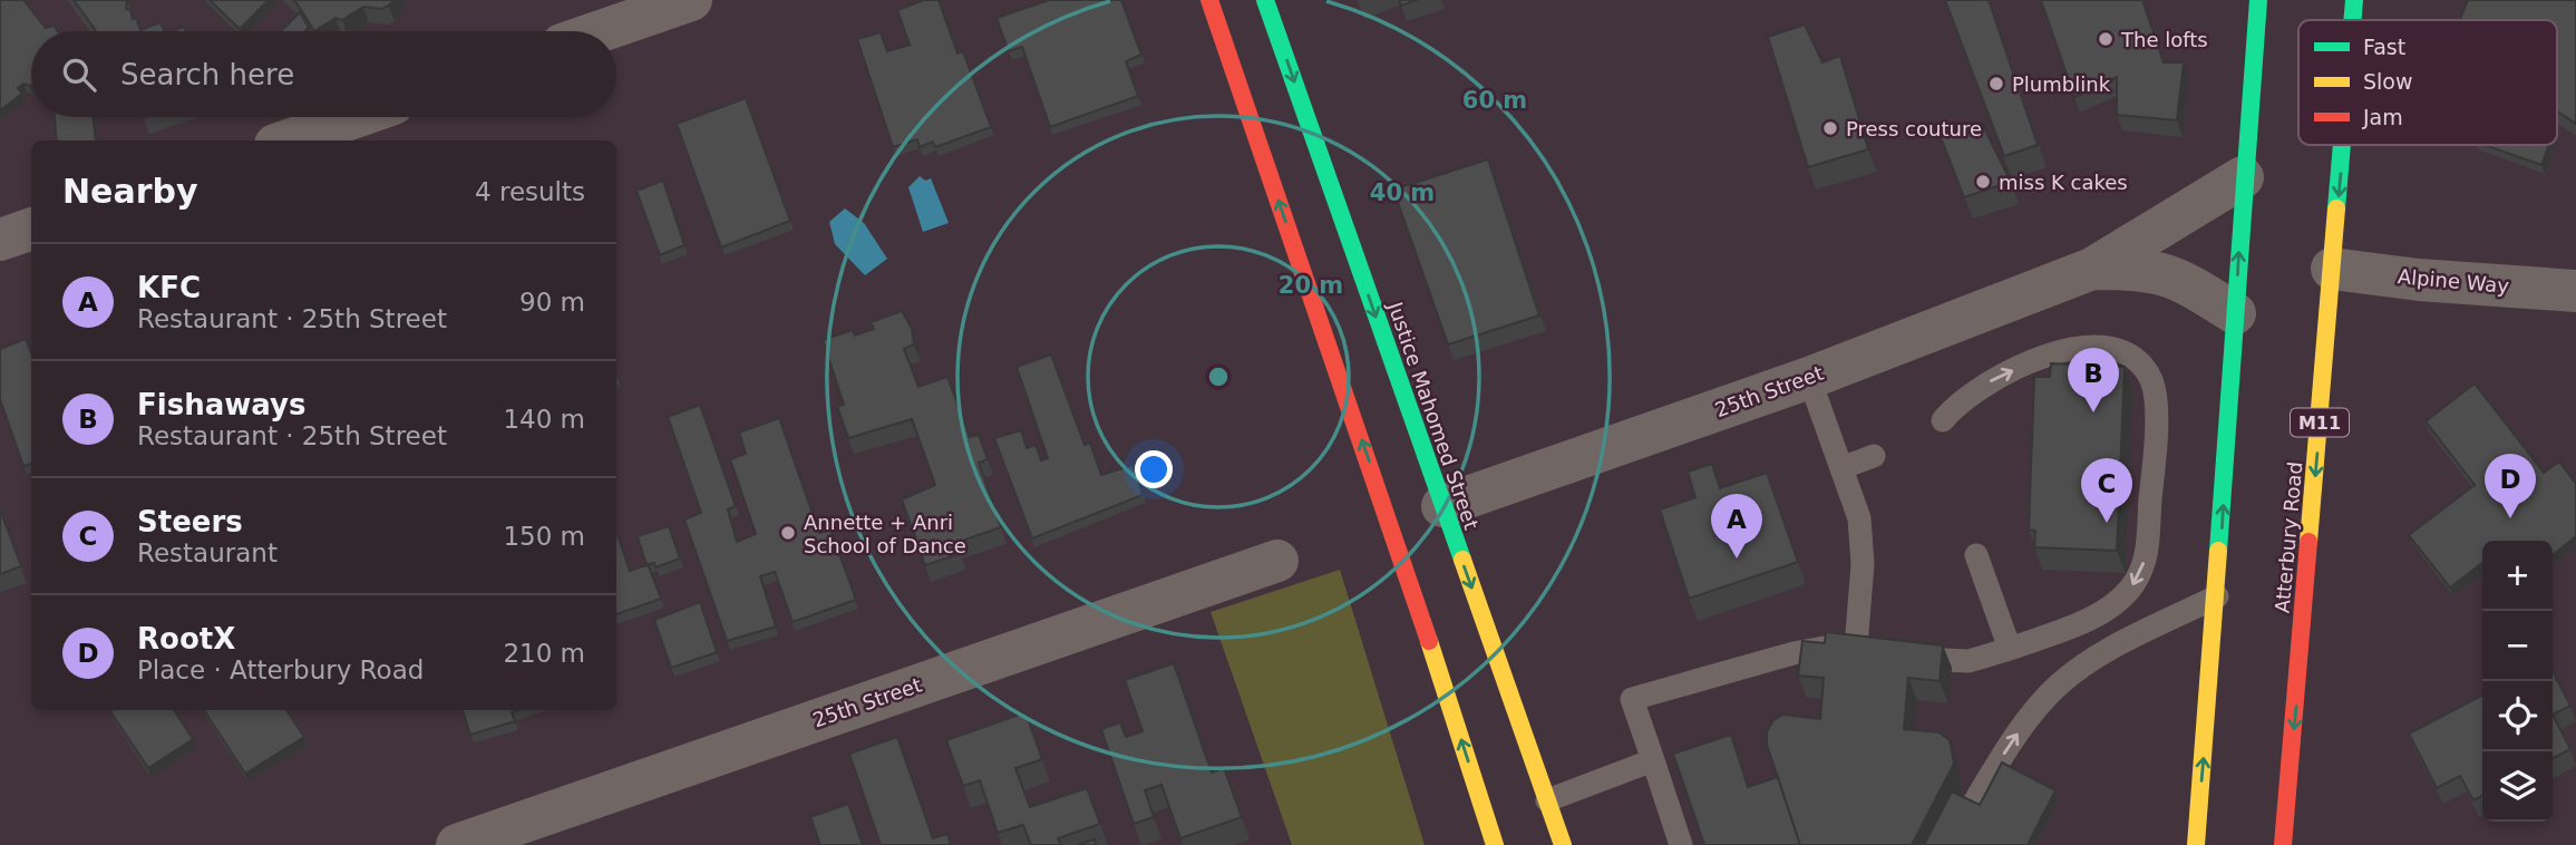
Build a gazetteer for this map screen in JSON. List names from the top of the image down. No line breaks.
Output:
{"streets":{"main road":["Justice Mahomed Street","M11","Atterbury Road"],"street":["Alpine Way","25th Street"]},"crossings":[["Alpine Way","Atterbury Road"],["25th Street","Justice Mahomed Street"]],"places":["The lofts","Plumblink","Press couture","miss K cakes","Annette + Anri School of Dance"],"legend":["Fast","Slow","Jam"],"page":{"search":"Search here","heading":["Nearby","4 results"],"list":[{"mark":"A","name":"KFC","note":"Restaurant · 25th Street","value":"90 m"},{"mark":"B","name":"Fishaways","note":"Restaurant · 25th Street","value":"140 m"},{"mark":"C","name":"Steers","note":"Restaurant","value":"150 m"},{"mark":"D","name":"RootX","note":"Place · Atterbury Road","value":"210 m"}],"pins":["B","D","C","A"],"map_buttons":["+","−"]},"rings":["60 m","40 m","20 m"]}
